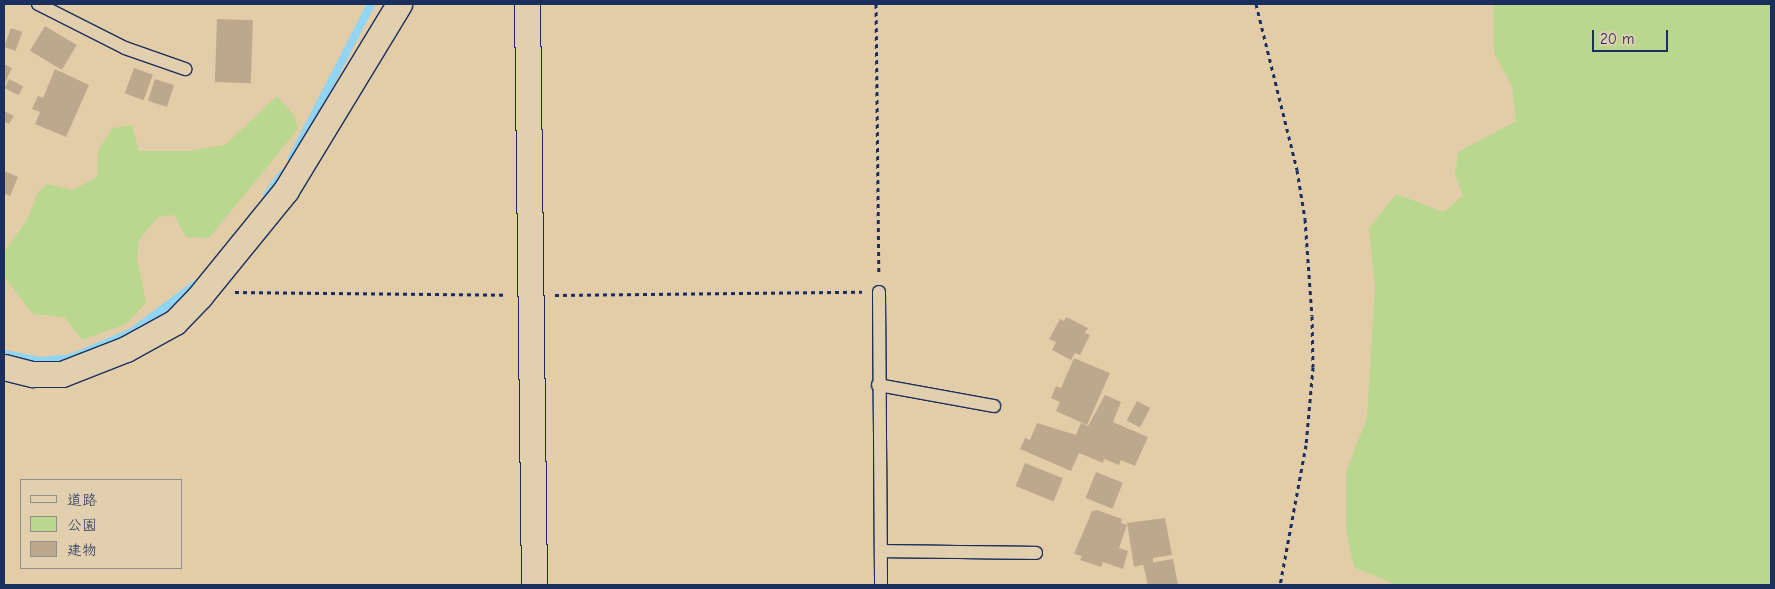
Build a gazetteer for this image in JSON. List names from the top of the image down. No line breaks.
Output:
{"legend":["道路","公園","建物"],"scale_bar":"20 m"}
